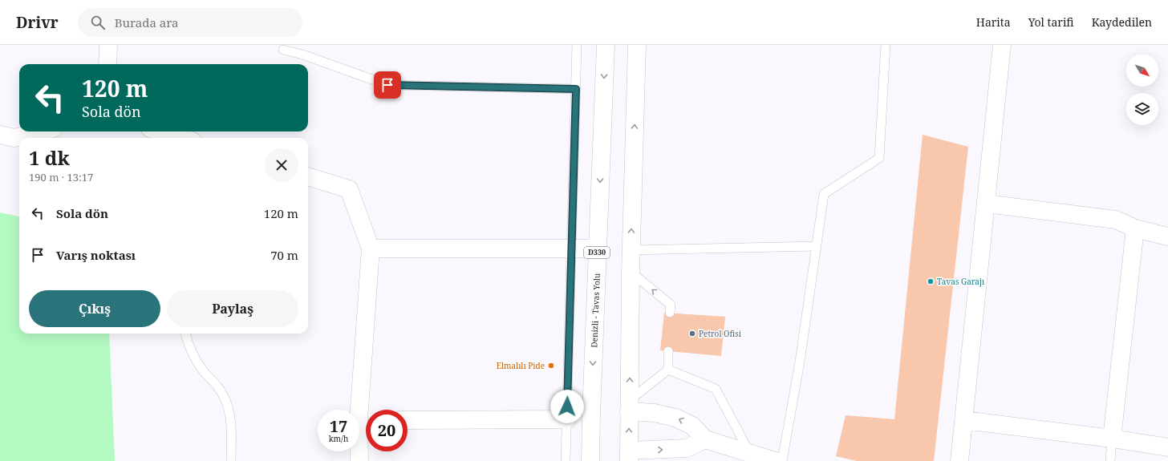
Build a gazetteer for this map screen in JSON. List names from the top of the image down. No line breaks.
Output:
{"streets":{"main road":["D330","Denizli - Tavas Yolu"]},"places":["Tavas Garajı","Petrol Ofisi","Elmalılı Pide"],"north":"bottom right","page":{"header":"Drivr","search":"Burada ara","nav":["Harita","Yol tarifi","Kaydedilen"],"turn":["120 m","Sola dön"],"heading":["1 dk","190 m · 13:17"],"list":[{"name":"Sola dön","value":"120 m"},{"name":"Varış noktası","value":"70 m"}],"buttons":["Çıkış","Paylaş"],"speed":"17 km/h","limit":"20"}}
